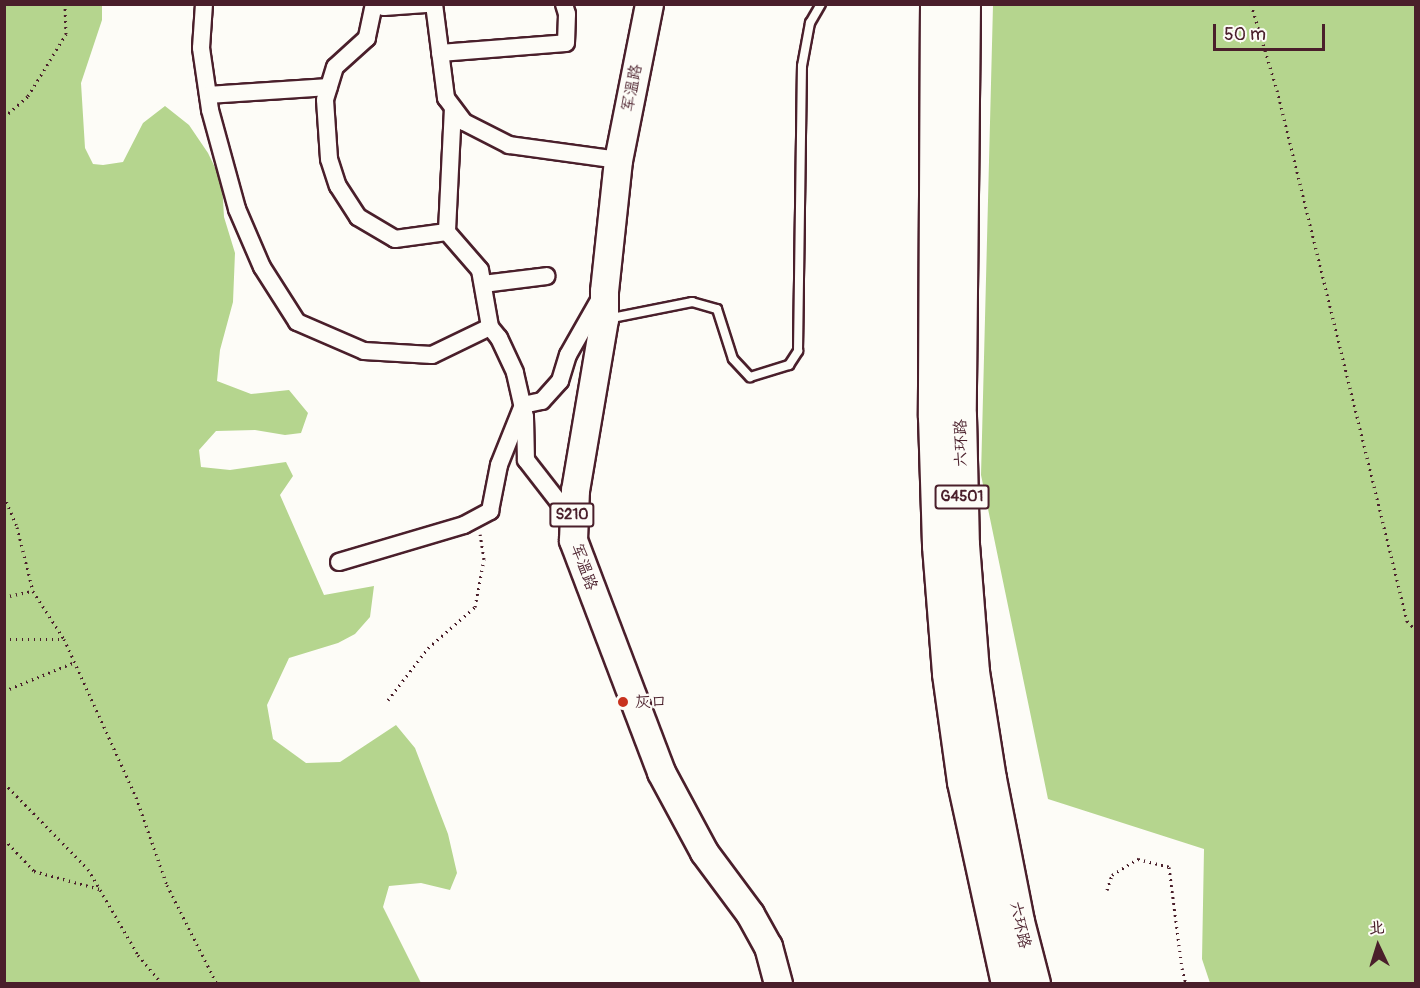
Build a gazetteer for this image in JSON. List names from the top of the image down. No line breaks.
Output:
{"streets":{"highway":["六环路","G4501"],"main road":["军温路","S210"]},"places":["灰口"],"scale_bar":"50 m","north":"top"}
